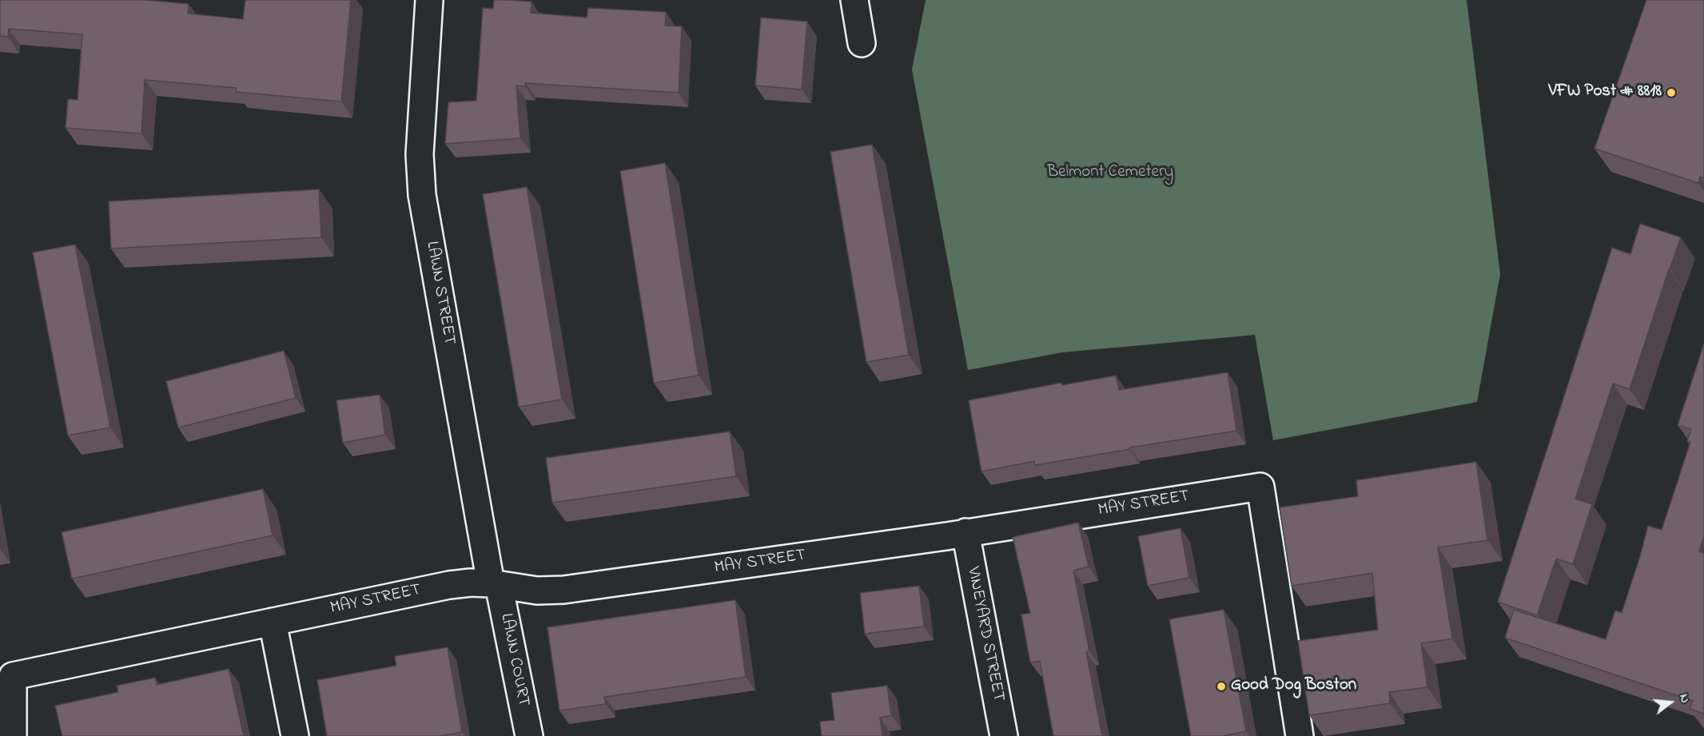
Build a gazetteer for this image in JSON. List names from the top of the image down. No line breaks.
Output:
{"streets":{"street":["LAWN STREET","MAY STREET","VINEYARD STREET","LAWN COURT"]},"crossings":[["LAWN STREET","MAY STREET"],["LAWN STREET","LAWN COURT"],["MAY STREET","VINEYARD STREET"],["MAY STREET","LAWN COURT"]],"parks":["Belmont Cemetery"],"places":["VFW Post # 8818","Good Dog Boston"],"north":"right"}
